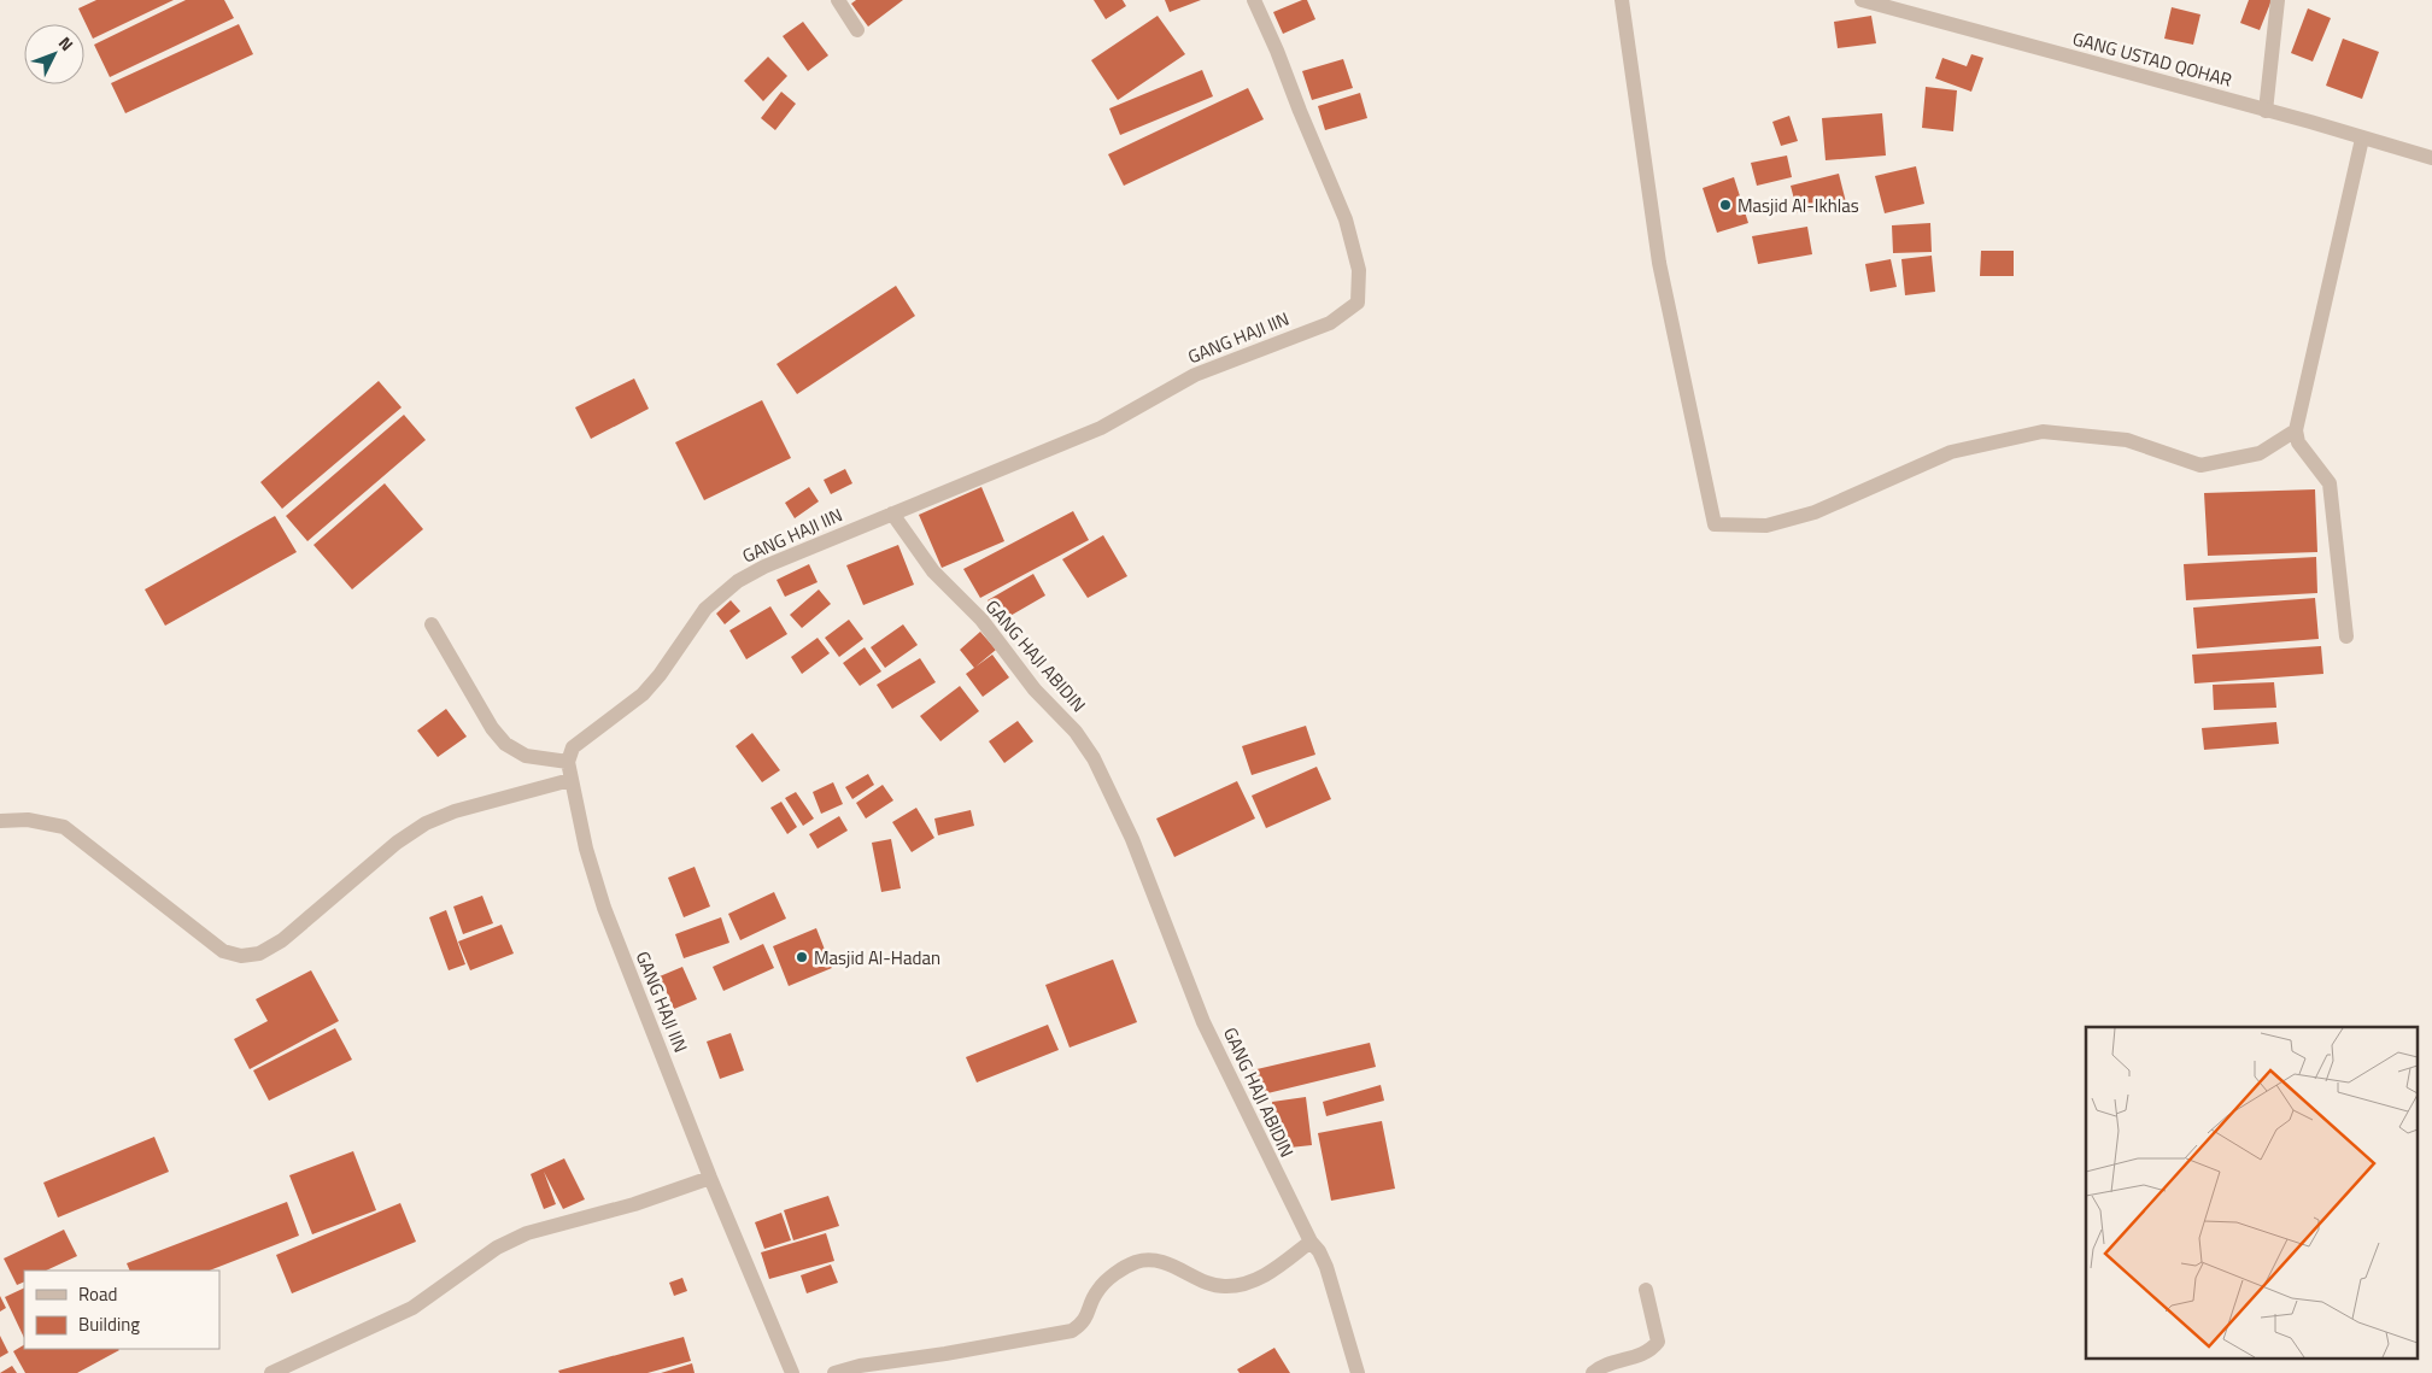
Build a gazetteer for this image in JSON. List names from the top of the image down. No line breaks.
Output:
{"streets":{"street":["GANG USTAD QOHAR","GANG HAJI IIN","GANG HAJI ABIDIN"]},"crossings":[["GANG HAJI IIN","GANG HAJI ABIDIN"]],"places":["Masjid Al-Ikhlas","Masjid Al-Hadan"],"legend":["Road","Building"],"north":"top right"}
